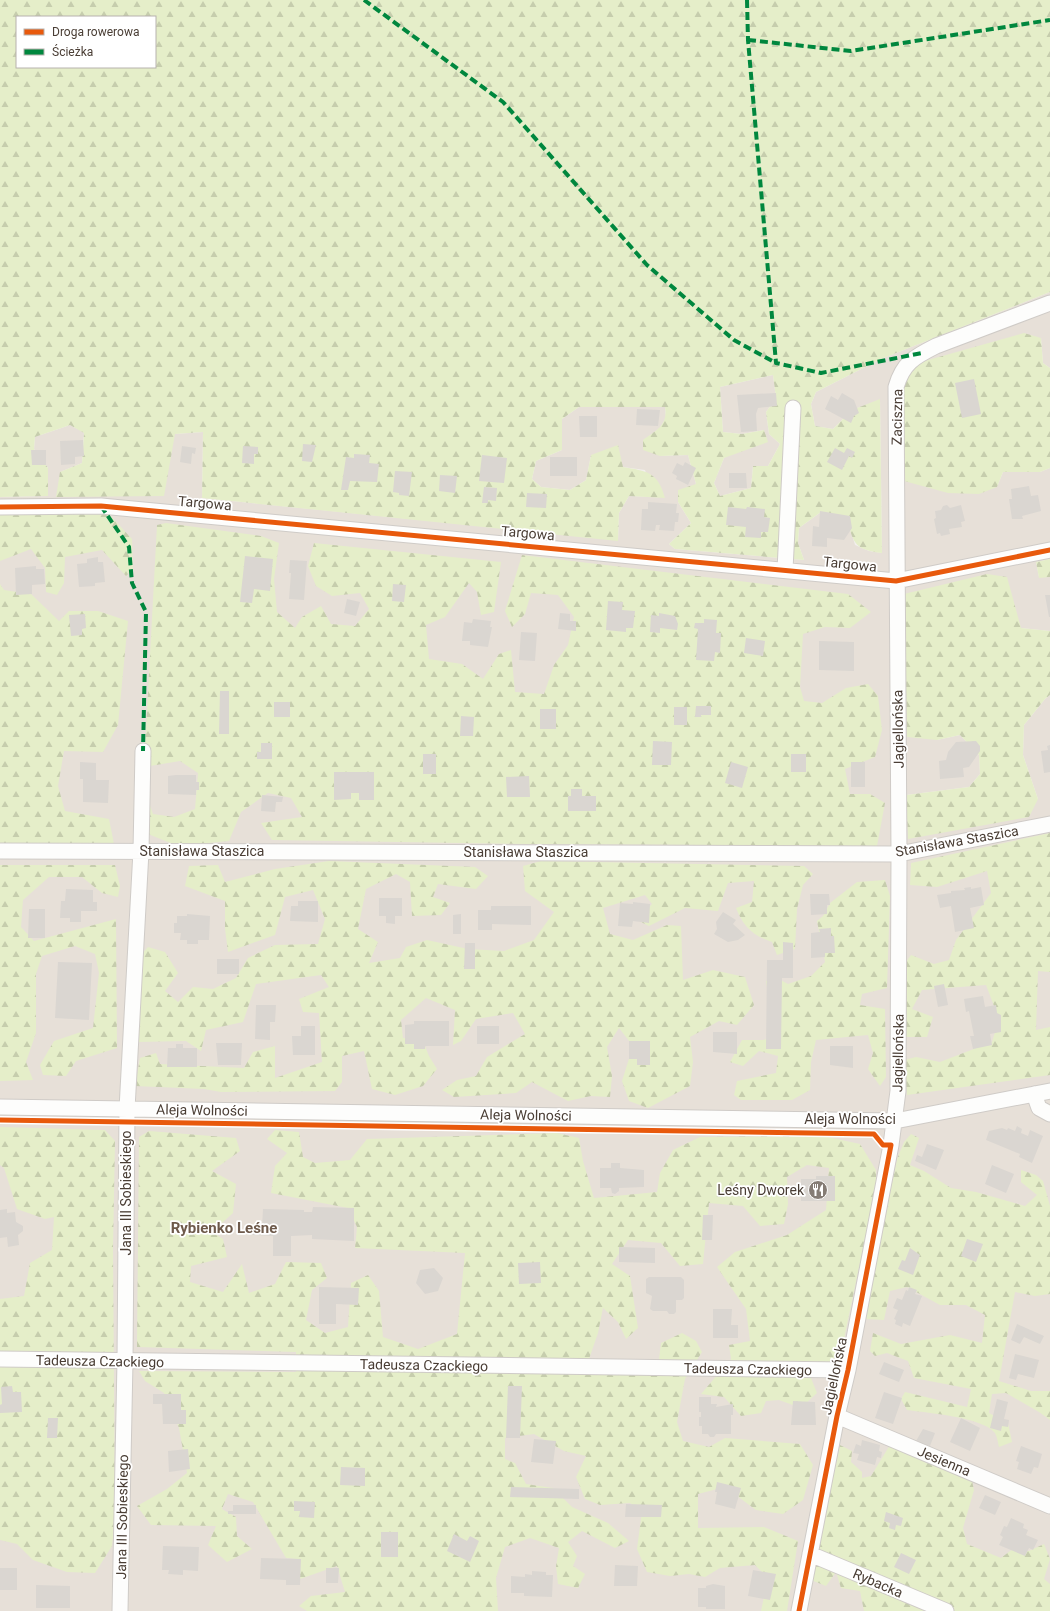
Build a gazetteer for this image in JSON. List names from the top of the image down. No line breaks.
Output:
{"streets":{"street":["Zaciszna","Targowa","Jagiellońska","Stanisława Staszica","Aleja Wolności","Jana III Sobieskiego","Tadeusza Czackiego","Jesienna","Rybacka"]},"crossings":[["Zaciszna","Targowa"],["Zaciszna","Jagiellońska"],["Targowa","Jagiellońska"],["Jagiellońska","Stanisława Staszica"],["Jagiellońska","Aleja Wolności"],["Jagiellońska","Tadeusza Czackiego"],["Jagiellońska","Jesienna"],["Jagiellońska","Rybacka"],["Stanisława Staszica","Jana III Sobieskiego"],["Aleja Wolności","Jana III Sobieskiego"],["Jana III Sobieskiego","Tadeusza Czackiego"]],"districts":["Rybienko Leśne"],"places":{"restaurant":["Leśny Dworek"]},"legend":["Droga rowerowa","Ścieżka"]}
